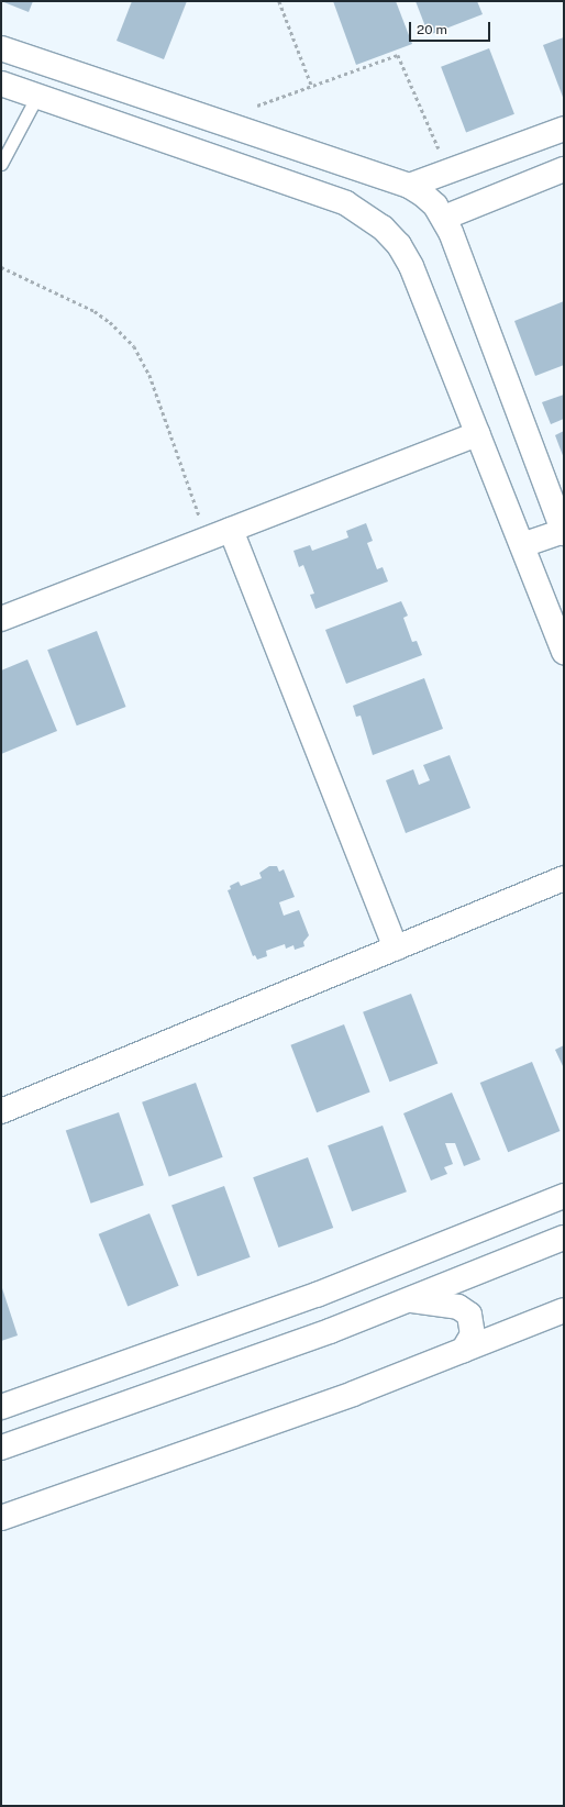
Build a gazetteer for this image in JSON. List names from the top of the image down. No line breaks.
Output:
{"scale_bar":"20 m"}
